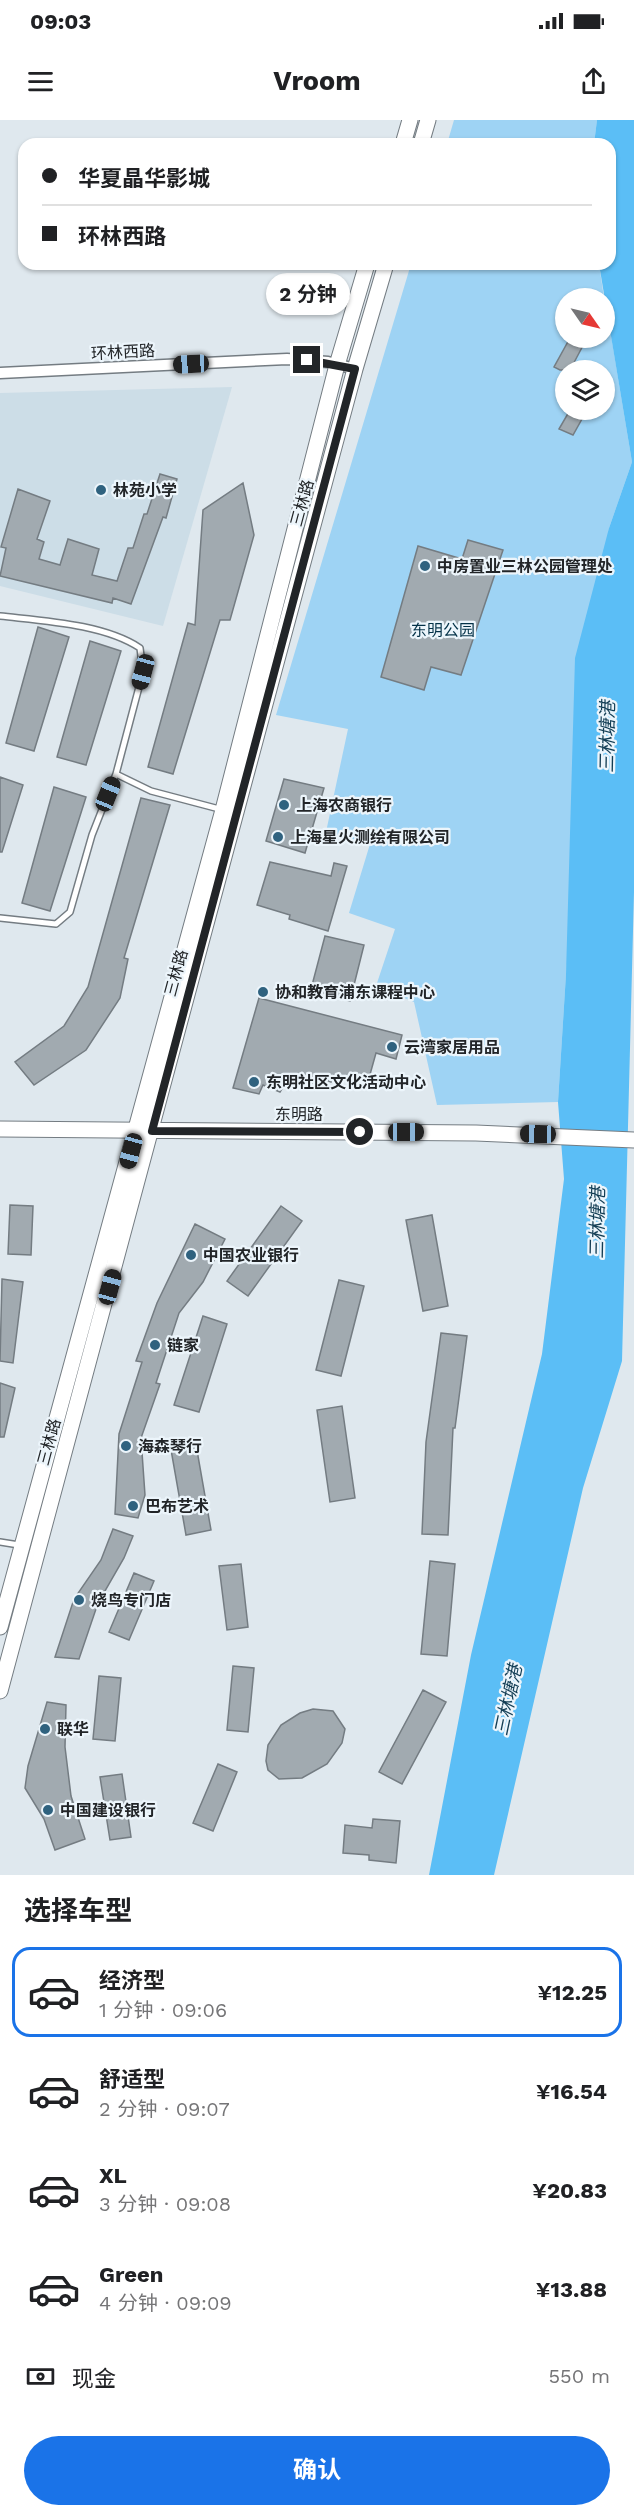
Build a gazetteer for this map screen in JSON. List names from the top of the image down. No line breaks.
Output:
{"streets":{"main road":["三林路","东明路"],"street":["环林西路"]},"crossings":[["环林西路","三林路"],["三林路","东明路"]],"water":["三林塘港"],"parks":["东明公园"],"places":["林苑小学","中房置业三林公园管理处","上海农商银行","上海星火测绘有限公司","协和教育浦东课程中心","云湾家居用品","东明社区文化活动中心","中国农业银行","链家","海森琴行","巴布艺术","烧鸟专门店","联华","中国建设银行"],"north":"bottom right","page":{"status":"09:03","header":"Vroom","banner":["华夏晶华影城","环林西路"],"bubble":"2 分钟","heading":"选择车型","list":[{"name":"经济型","note":"1 分钟 · 09:06","value":"¥12.25"},{"name":"舒适型","note":"2 分钟 · 09:07","value":"¥16.54"},{"name":"XL","note":"3 分钟 · 09:08","value":"¥20.83"},{"name":"Green","note":"4 分钟 · 09:09","value":"¥13.88"}],"pay":["现金","550 m"],"buttons":"确认"}}
